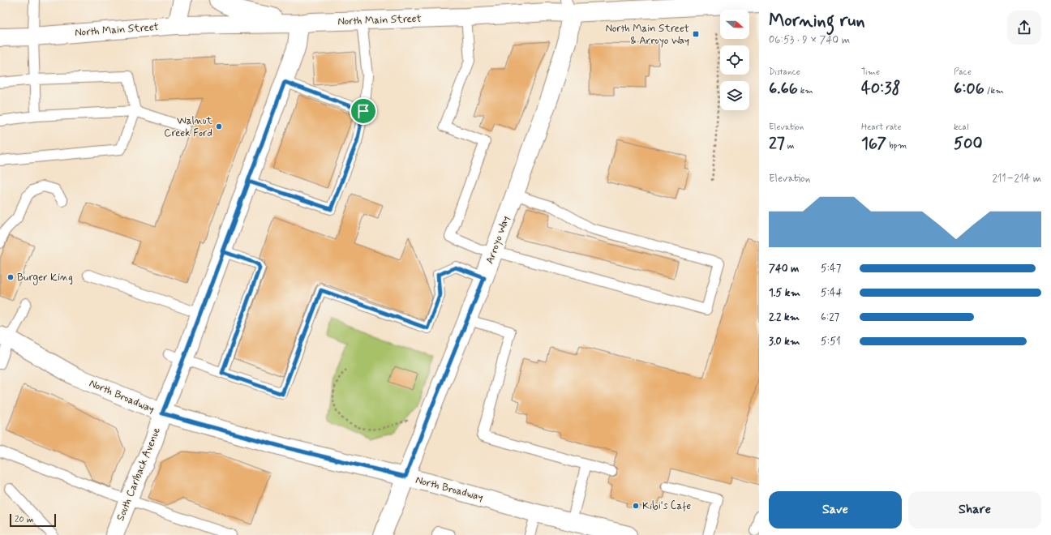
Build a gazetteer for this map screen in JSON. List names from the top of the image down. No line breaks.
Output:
{"streets":{"street":["North Main Street","Arroyo Way","North Broadway","South Carlback Avenue"]},"crossings":[["North Main Street","Arroyo Way"],["North Main Street","South Carlback Avenue"],["Arroyo Way","North Broadway"],["North Broadway","South Carlback Avenue"]],"places":{"transit":["North Main Street & Arroyo Way"],"other":["Walnut Creek Ford","Burger King","Kibi's Cafe"]},"scale_bar":"20 m","north":"right","page":{"heading":["Morning run","06:53 · 9 × 740 m"],"stats":[["Distance","6.66 km"],["Time","40:38"],["Pace","6:06 /km"],["Elevation","27 m"],["Heart rate","167 bpm"],["kcal","500"]],"chart":["Elevation","211–214 m"],"list":[{"name":"740 m","note":"5:47"},{"name":"1.5 km","note":"5:44"},{"name":"2.2 km","note":"6:27"},{"name":"3.0 km","note":"5:51"}],"buttons":["Save","Share"],"scale":"20 m"}}
